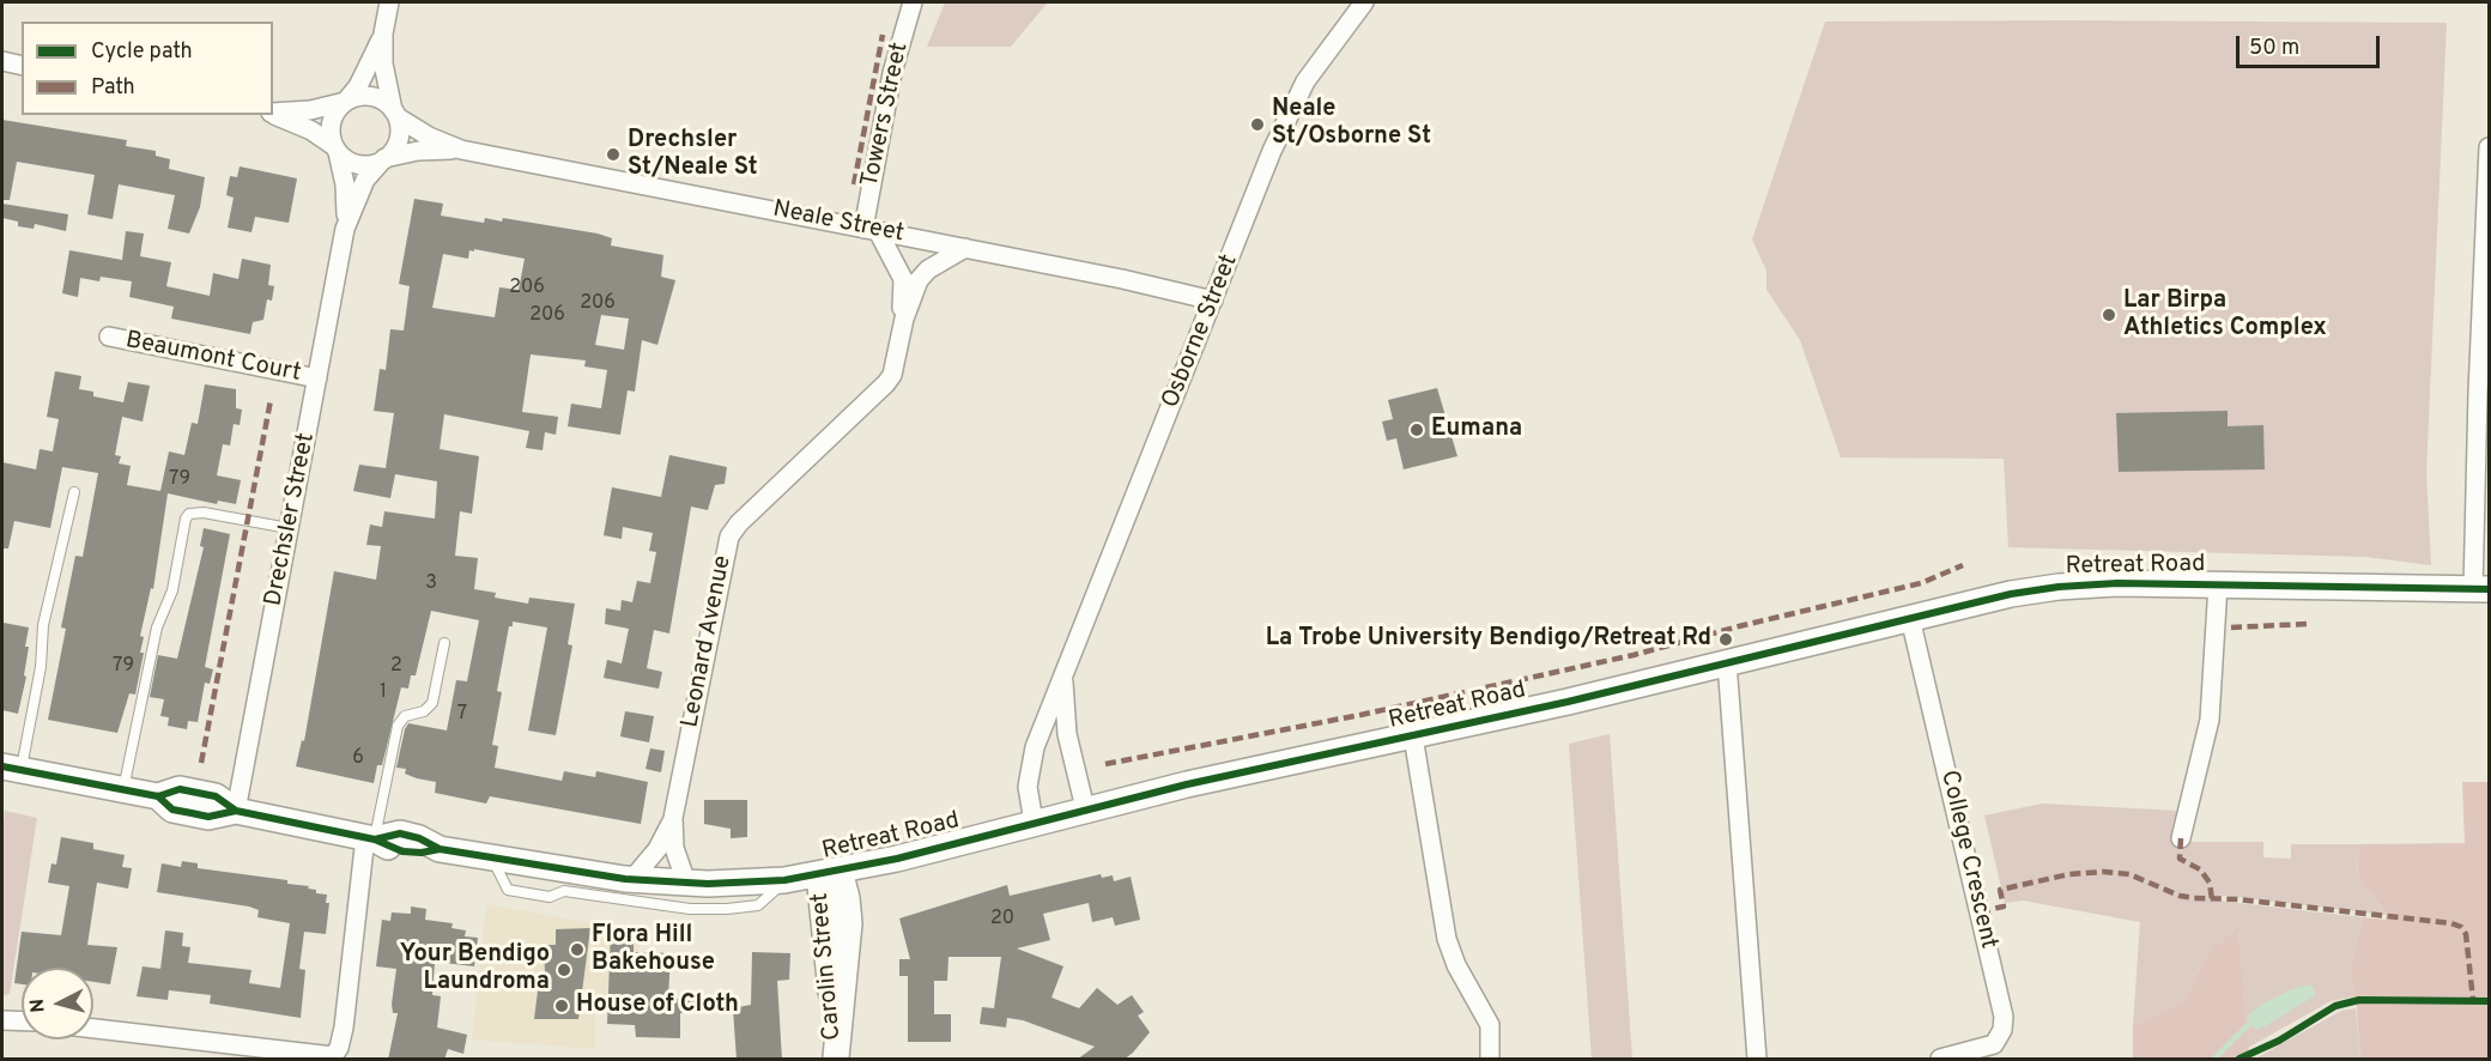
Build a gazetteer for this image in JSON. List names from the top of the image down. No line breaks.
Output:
{"streets":{"street":["Towers Street","Neale Street","Osborne Street","Beaumont Court","Drechsler Street","Retreat Road","Leonard Avenue","College Crescent","Carolin Street"]},"crossings":[["Towers Street","Neale Street"],["Towers Street","Leonard Avenue"],["Neale Street","Osborne Street"],["Neale Street","Drechsler Street"],["Neale Street","Leonard Avenue"],["Osborne Street","Retreat Road"],["Beaumont Court","Drechsler Street"],["Drechsler Street","Retreat Road"],["Retreat Road","Leonard Avenue"],["Retreat Road","College Crescent"],["Retreat Road","Carolin Street"]],"places":["Neale St/Osborne St","Drechsler St/Neale St","Lar Birpa Athletics Complex","Eumana","La Trobe University Bendigo/Retreat Rd","Flora Hill Bakehouse","Your Bendigo Laundroma","House of Cloth"],"house_numbers":["206","206","206","79","3","79","2","1","7","6","20"],"legend":["Cycle path","Path"],"scale_bar":"50 m","north":"left"}
